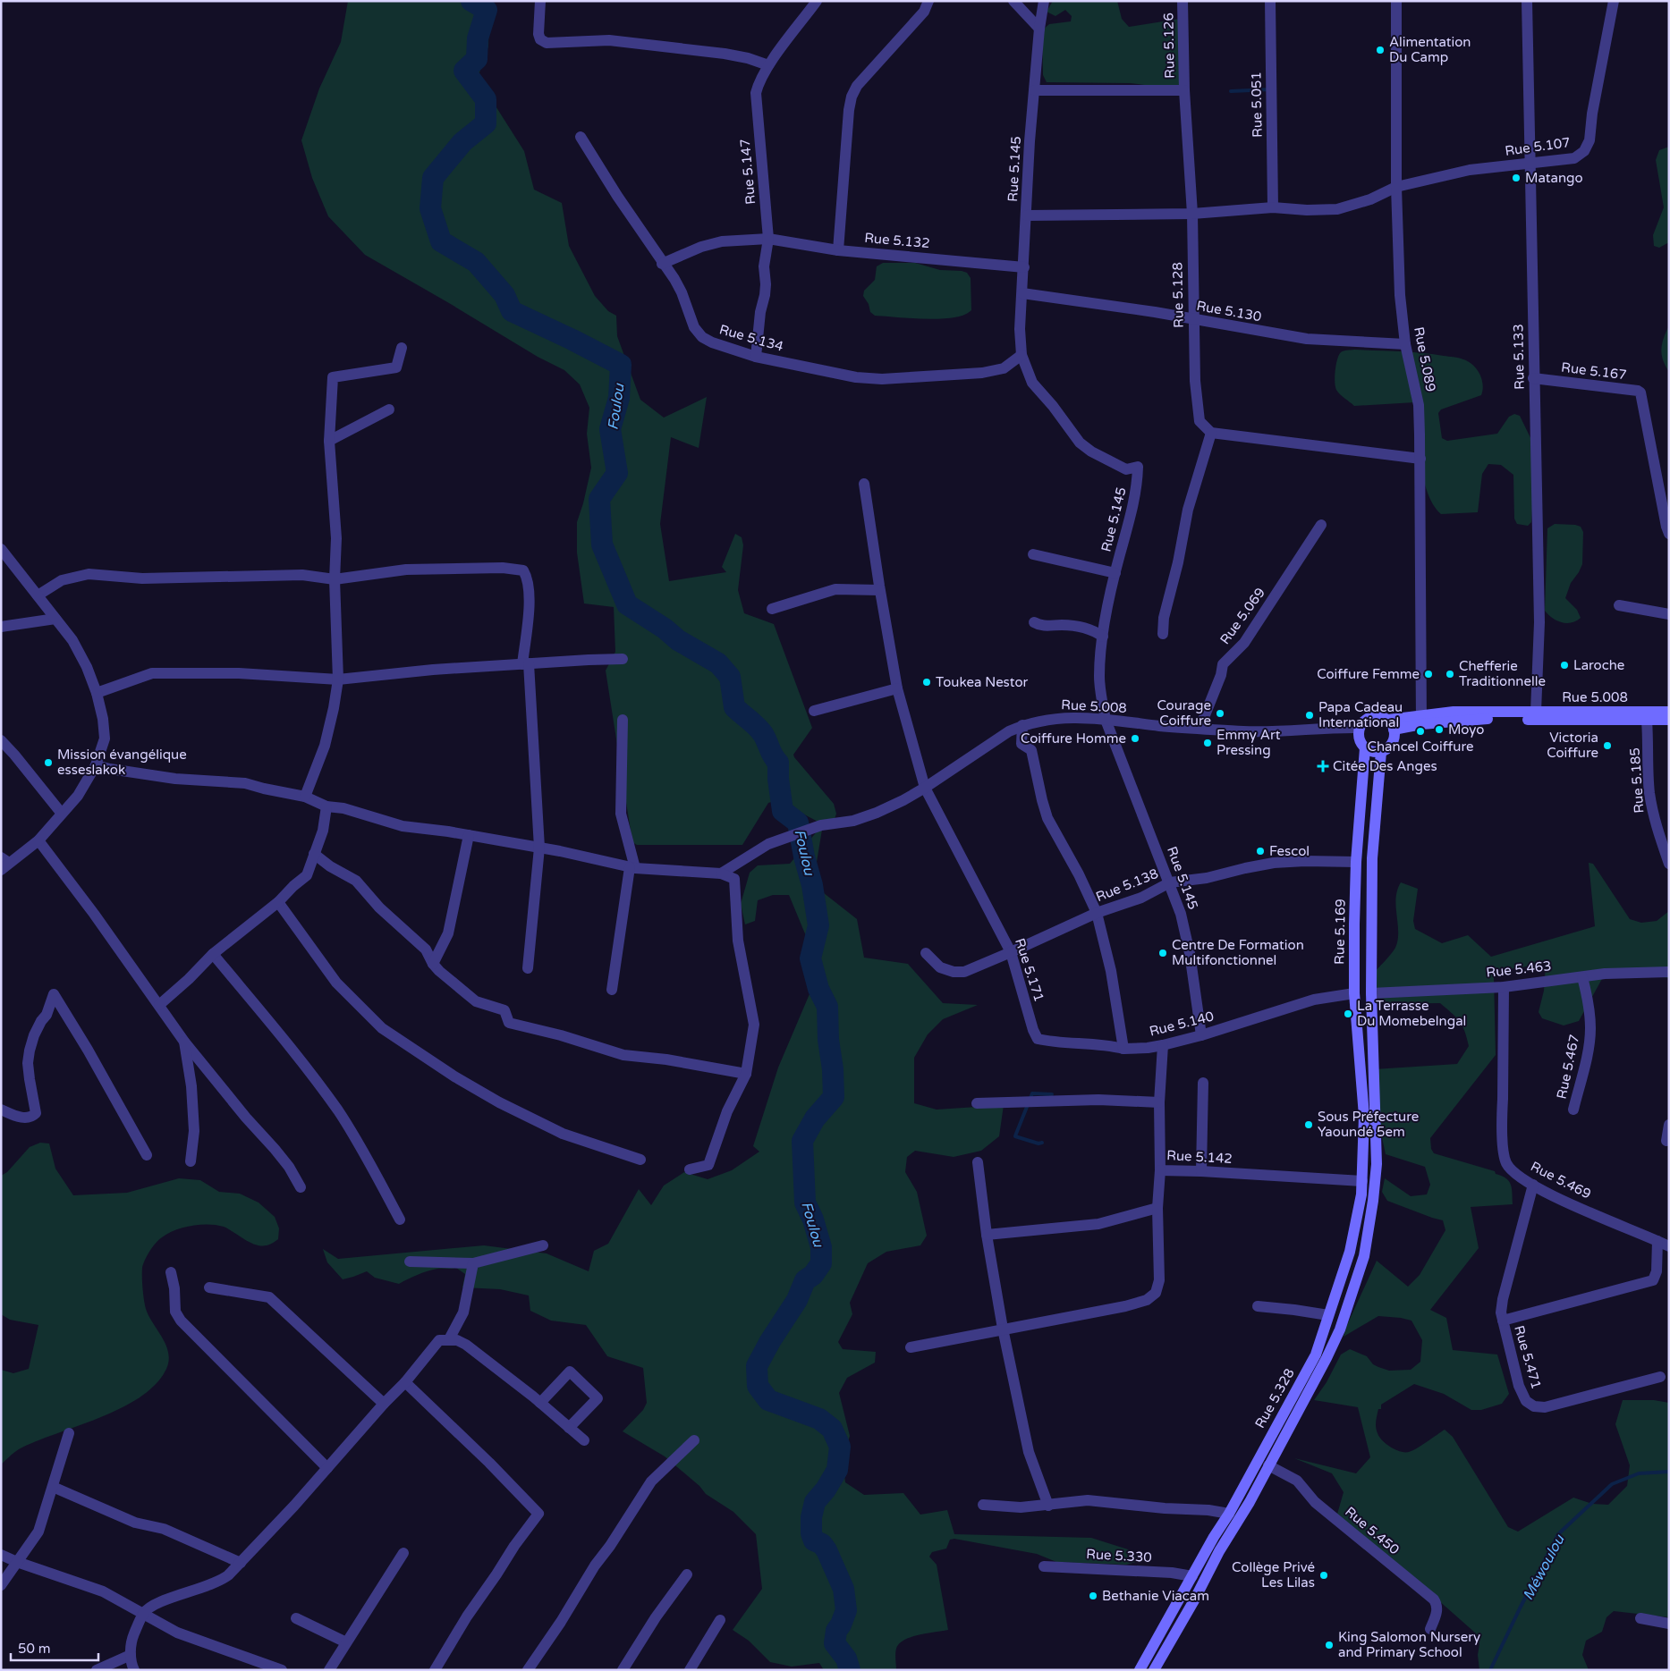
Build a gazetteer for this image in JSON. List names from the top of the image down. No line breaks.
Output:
{"streets":{"main road":["Rue 5.008","Rue 5.169","Rue 5.328"],"street":["Rue 5.126","Rue 5.051","Rue 5.107","Rue 5.145","Rue 5.147","Rue 5.132","Rue 5.128","Rue 5.130","Rue 5.134","Rue 5.133","Rue 5.089","Rue 5.167","Rue 5.069","Rue 5.185","Rue 5.138","Rue 5.463","Rue 5.171","Rue 5.140","Rue 5.467","Rue 5.142","Rue 5.469","Rue 5.471","Rue 5.450","Rue 5.330"]},"crossings":[["Rue 5.126","Rue 5.128"],["Rue 5.051","Rue 5.107"],["Rue 5.107","Rue 5.145"],["Rue 5.107","Rue 5.128"],["Rue 5.107","Rue 5.133"],["Rue 5.107","Rue 5.089"],["Rue 5.145","Rue 5.132"],["Rue 5.145","Rue 5.130"],["Rue 5.145","Rue 5.134"],["Rue 5.145","Rue 5.008"],["Rue 5.145","Rue 5.138"],["Rue 5.145","Rue 5.140"],["Rue 5.147","Rue 5.132"],["Rue 5.147","Rue 5.134"],["Rue 5.132","Rue 5.134"],["Rue 5.128","Rue 5.130"],["Rue 5.130","Rue 5.089"],["Rue 5.133","Rue 5.167"],["Rue 5.133","Rue 5.008"],["Rue 5.089","Rue 5.008"],["Rue 5.069","Rue 5.008"],["Rue 5.008","Rue 5.185"],["Rue 5.008","Rue 5.169"],["Rue 5.008","Rue 5.171"],["Rue 5.138","Rue 5.169"],["Rue 5.138","Rue 5.171"],["Rue 5.169","Rue 5.140"],["Rue 5.169","Rue 5.328"],["Rue 5.463","Rue 5.467"],["Rue 5.463","Rue 5.469"],["Rue 5.463","Rue 5.328"],["Rue 5.171","Rue 5.140"],["Rue 5.140","Rue 5.142"],["Rue 5.142","Rue 5.328"],["Rue 5.469","Rue 5.471"],["Rue 5.328","Rue 5.450"],["Rue 5.328","Rue 5.330"]],"water":["Foulou","Méwoulou"],"places":{"other":["Alimentation Du Camp","Matango","Laroche","Coiffure Femme","Chefferie Traditionnelle","Toukea Nestor","Courage Coiffure","Papa Cadeau International","Moyo","Chancel Coiffure","Coiffure Homme","Emmy Art Pressing","Victoria Coiffure","Mission évangélique esseslakok","Fescol","Centre De Formation Multifonctionnel","La Terrasse Du Momebelngal","Sous Préfecture Yaoundé 5em","Collège Privé Les Lilas","Bethanie Viacam","King Salomon Nursery and Primary School"],"health":["Citée Des Anges"]},"scale_bar":"50 m"}
